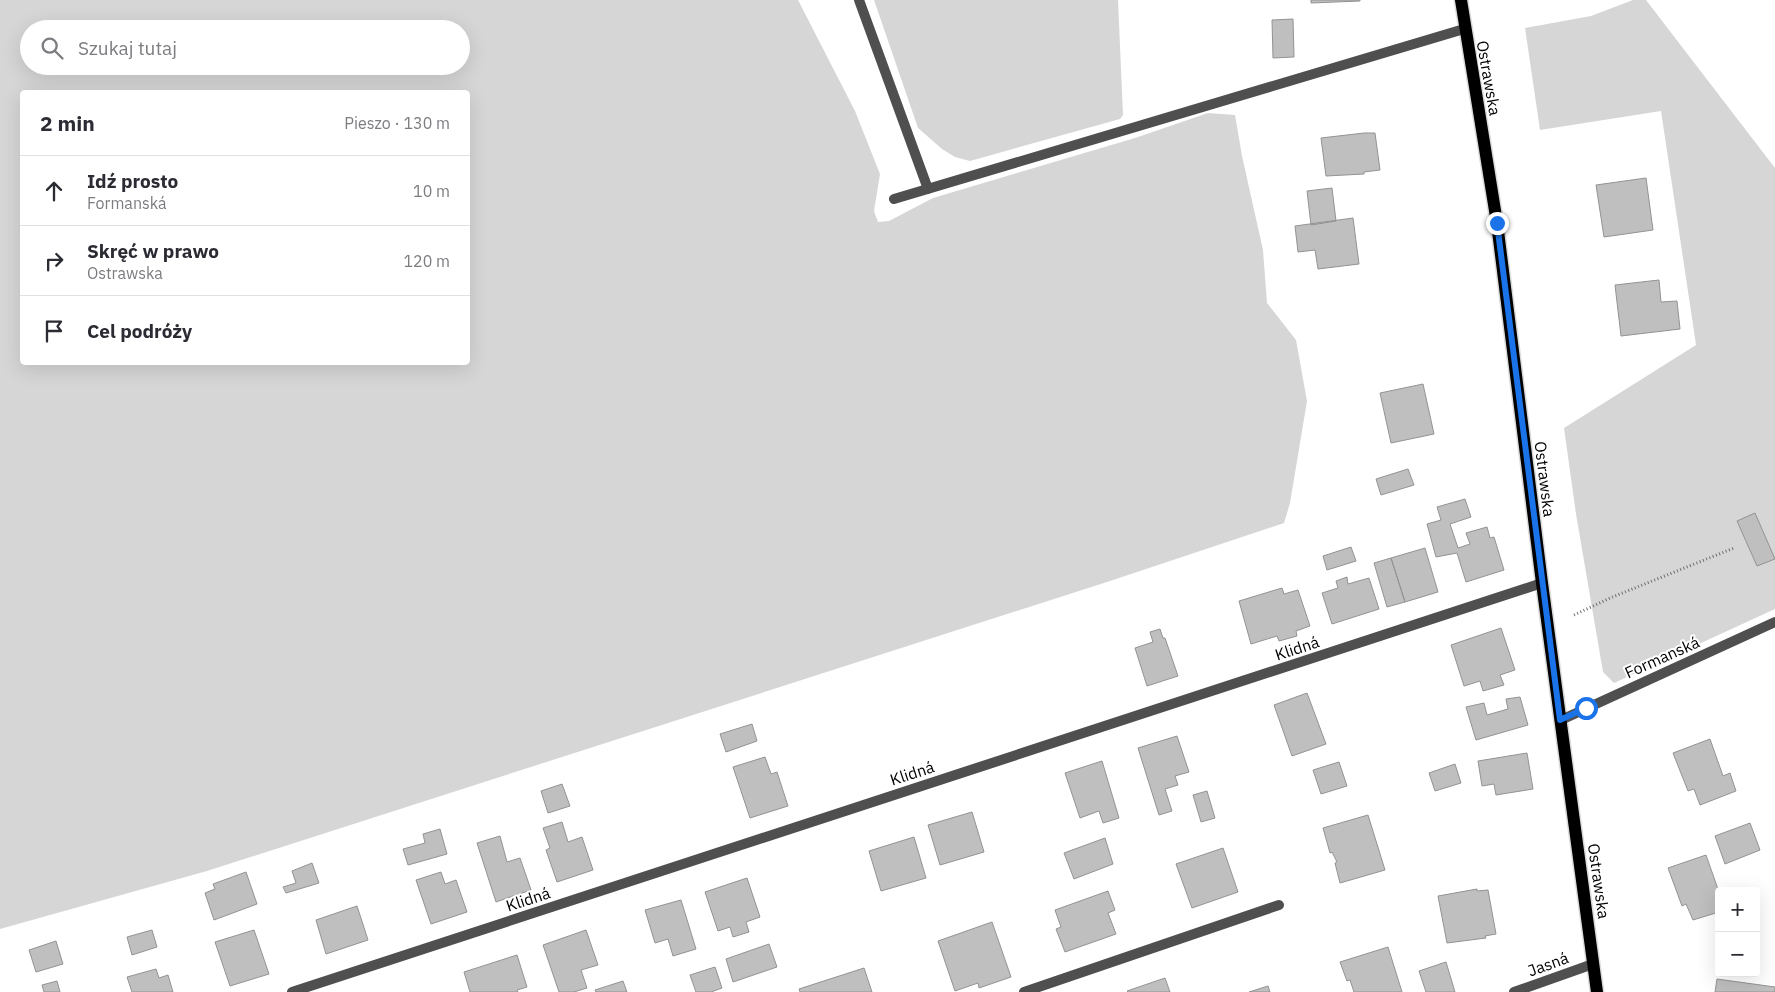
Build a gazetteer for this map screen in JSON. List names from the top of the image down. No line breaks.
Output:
{"streets":{"main road":["Ostrawska"],"street":["Klidná","Formanská","Jasná"]},"crossings":[["Ostrawska","Klidná"],["Ostrawska","Formanská"],["Ostrawska","Jasná"]],"page":{"search":"Szukaj tutaj","heading":["2 min","Pieszo · 130 m"],"list":[["Idź prosto","Formanská","10 m"],["Skręć w prawo","Ostrawska","120 m"],"Cel podróży"],"map_buttons":["+","−"]}}
